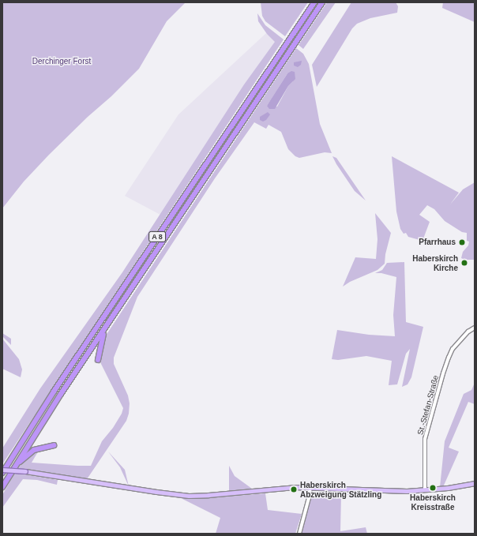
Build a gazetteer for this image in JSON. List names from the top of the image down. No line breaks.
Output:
{"streets":{"highway":["A 8"],"street":["St.-Stefan-Straße"]},"parks":["Derchinger Forst"],"places":["Pfarrhaus","Haberskirch Kirche","Haberskirch Kreisstraße","Haberskirch Abzweigung Stätzling"]}
